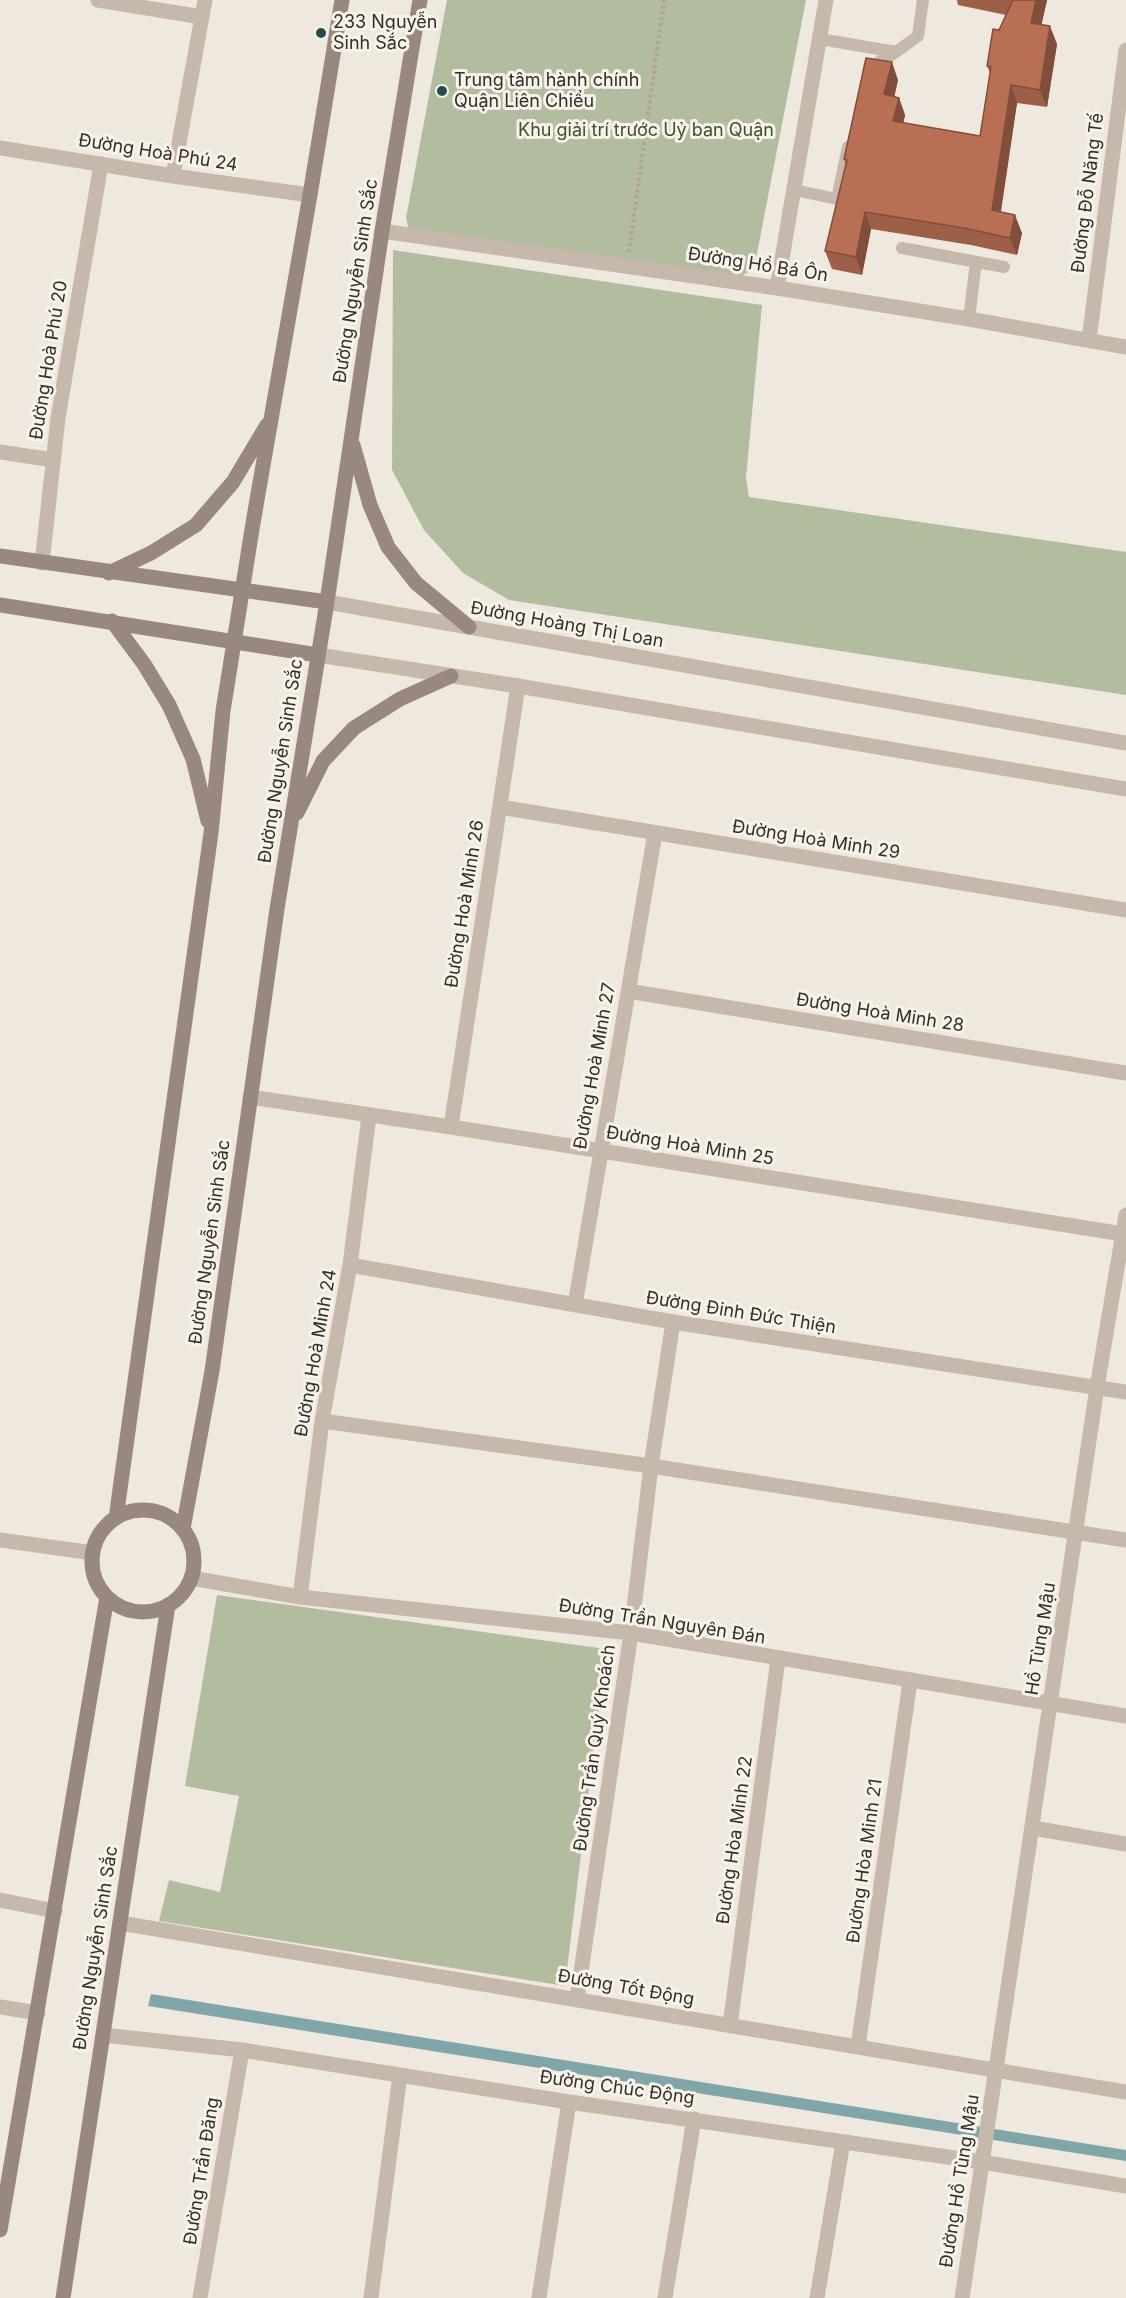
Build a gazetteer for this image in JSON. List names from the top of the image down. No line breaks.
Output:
{"streets":{"main road":["Đường Nguyễn Sinh Sắc","Đường Hoàng Thị Loan"],"street":["Đường Hoà Phú 24","Đường Đỗ Năng Tế","Đường Hồ Bá Ôn","Đường Hoà Phú 20","Đường Hoà Minh 29","Đường Hoà Minh 26","Đường Hoà Minh 28","Đường Hoà Minh 27","Đường Hoà Minh 25","Đường Đinh Đức Thiện","Đường Hoà Minh 24","Đường Trần Nguyên Đán","Hồ Tùng Mậu","Đường Trần Quý Khoách","Đường Hòa Minh 22","Đường Hòa Minh 21","Đường Tốt Động","Đường Chúc Động","Đường Trần Đăng","Đường Hồ Tùng Mậu"]},"crossings":[["Đường Hoà Phú 24","Đường Hoà Phú 20"],["Đường Đỗ Năng Tế","Đường Hồ Bá Ôn"],["Đường Hồ Bá Ôn","Đường Nguyễn Sinh Sắc"],["Đường Nguyễn Sinh Sắc","Đường Hoàng Thị Loan"],["Đường Nguyễn Sinh Sắc","Đường Hoà Minh 25"],["Đường Nguyễn Sinh Sắc","Đường Trần Nguyên Đán"],["Đường Nguyễn Sinh Sắc","Đường Tốt Động"],["Đường Nguyễn Sinh Sắc","Đường Chúc Động"],["Đường Hoà Phú 20","Đường Hoàng Thị Loan"],["Đường Hoà Minh 29","Đường Hoà Minh 26"],["Đường Hoà Minh 29","Đường Hoà Minh 27"],["Đường Hoà Minh 26","Đường Hoà Minh 25"],["Đường Hoà Minh 28","Đường Hoà Minh 27"],["Đường Hoà Minh 27","Đường Hoà Minh 25"],["Đường Hoà Minh 27","Đường Đinh Đức Thiện"],["Đường Hoà Minh 25","Đường Hoà Minh 24"],["Đường Hoà Minh 25","Hồ Tùng Mậu"],["Đường Đinh Đức Thiện","Đường Hoà Minh 24"],["Đường Đinh Đức Thiện","Hồ Tùng Mậu"],["Đường Đinh Đức Thiện","Đường Trần Quý Khoách"],["Đường Hoà Minh 24","Đường Trần Nguyên Đán"],["Đường Trần Nguyên Đán","Hồ Tùng Mậu"],["Đường Trần Nguyên Đán","Đường Trần Quý Khoách"],["Đường Trần Nguyên Đán","Đường Hòa Minh 22"],["Đường Trần Nguyên Đán","Đường Hòa Minh 21"],["Hồ Tùng Mậu","Đường Tốt Động"],["Hồ Tùng Mậu","Đường Hồ Tùng Mậu"],["Đường Trần Quý Khoách","Đường Tốt Động"],["Đường Hòa Minh 22","Đường Tốt Động"],["Đường Hòa Minh 21","Đường Tốt Động"],["Đường Tốt Động","Đường Hồ Tùng Mậu"],["Đường Chúc Động","Đường Trần Đăng"],["Đường Chúc Động","Đường Hồ Tùng Mậu"]],"parks":["Khu giải trí trước Uỷ ban Quận"],"places":["233 Nguyễn Sinh Sắc","Trung tâm hành chính Quận Liên Chiểu"]}
